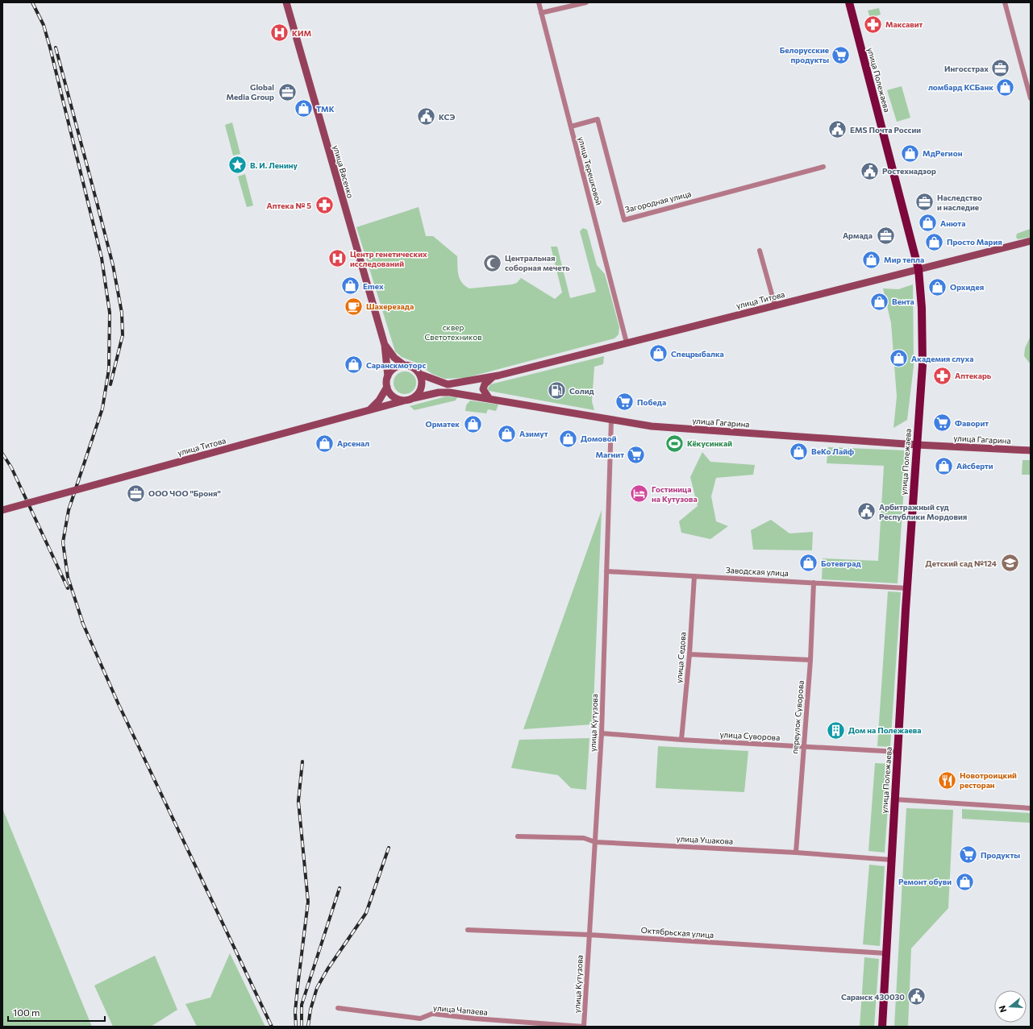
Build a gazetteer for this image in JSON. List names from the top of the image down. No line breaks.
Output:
{"streets":{"main road":["улица Полежаева","улица Васенко","улица Титова","улица Гагарина"],"street":["улица Терешковой","Загородная улица","Заводская улица","улица Седова","переулок Суворова","улица Кутузова","улица Суворова","улица Ушакова","Октябрьская улица","улица Чапаева"]},"crossings":[["улица Полежаева","улица Титова"],["улица Полежаева","улица Гагарина"],["улица Полежаева","Заводская улица"],["улица Полежаева","улица Суворова"],["улица Полежаева","улица Ушакова"],["улица Полежаева","Октябрьская улица"],["улица Терешковой","Загородная улица"],["улица Терешковой","улица Титова"],["улица Васенко","улица Титова"],["улица Васенко","улица Гагарина"],["улица Титова","улица Гагарина"],["улица Гагарина","улица Кутузова"],["Заводская улица","улица Седова"],["Заводская улица","переулок Суворова"],["Заводская улица","улица Кутузова"],["улица Седова","улица Суворова"],["переулок Суворова","улица Суворова"],["переулок Суворова","улица Ушакова"],["улица Кутузова","улица Суворова"],["улица Кутузова","улица Ушакова"],["улица Кутузова","Октябрьская улица"],["улица Кутузова","улица Чапаева"]],"parks":["сквер Светотехников"],"places":{"pharmacy":["Максавит","Аптека № 5","Аптекарь"],"hospital":["КИМ","Центр генетических исследований"],"supermarket":["Белорусские продукты","Победа","Фаворит","Магнит","Продукты"],"office":["Ингосстрах","Global Media Group","Наследство и наследие","Армада","ООО ЧОО \"Броня\""],"shop":["ломбард КСБанк","ТМК","МдРегион","Анюта","Просто Мария","Мир тепла","Emex","Орхидея","Вента","Спецрыбалка","Академия слуха","Саранскмоторс","Орматек","Азимут","Домовой","Арсенал","ВеКо Лайф","Айсберти","Ботевград","Ремонт обуви"],"public building":["КСЭ","EMS Почта России","Ростехнадзор","Арбитражный суд Республики Мордовия","Саранск 430030"],"place":["В. И. Ленину"],"mosque":["Центральная соборная мечеть"],"cafe":["Шахерезада"],"fuel station":["Солид"],"sports":["Кёкусинкай"],"hotel":["Гостиница на Кутузова"],"school or university":["Детский сад №124"],"building":["Дом на Полежаева"],"restaurant":["Новотроицкий ресторан"]},"scale_bar":"100 m","north":"left"}
